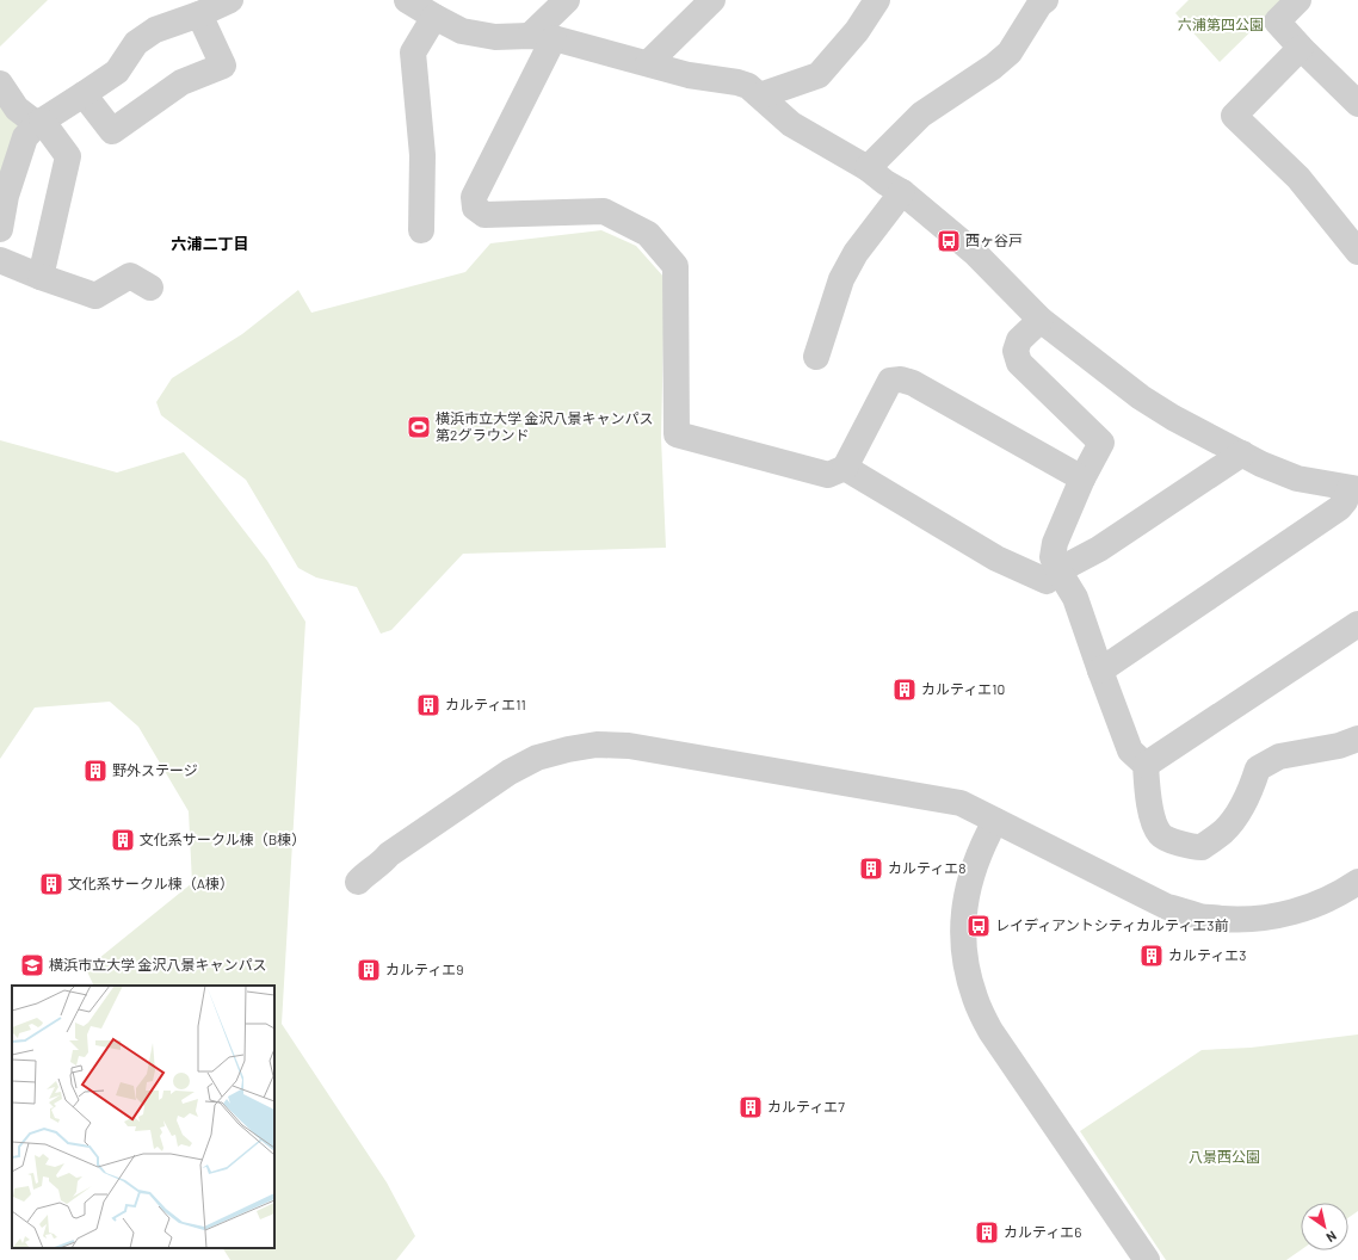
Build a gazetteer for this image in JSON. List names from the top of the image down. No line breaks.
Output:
{"districts":["六浦二丁目"],"parks":["六浦第四公園","八景西公園"],"places":{"bus stop":["西ヶ谷戸","レイディアントシティカルティエ3前"],"sports":["横浜市立大学 金沢八景キャンパス 第2グラウンド"],"building":["カルティエ10","カルティエ11","野外ステージ","文化系サークル棟（B棟）","カルティエ8","文化系サークル棟（A棟）","カルティエ3","カルティエ9","カルティエ7","カルティエ6"],"school or university":["横浜市立大学 金沢八景キャンパス"]},"north":"bottom right"}
